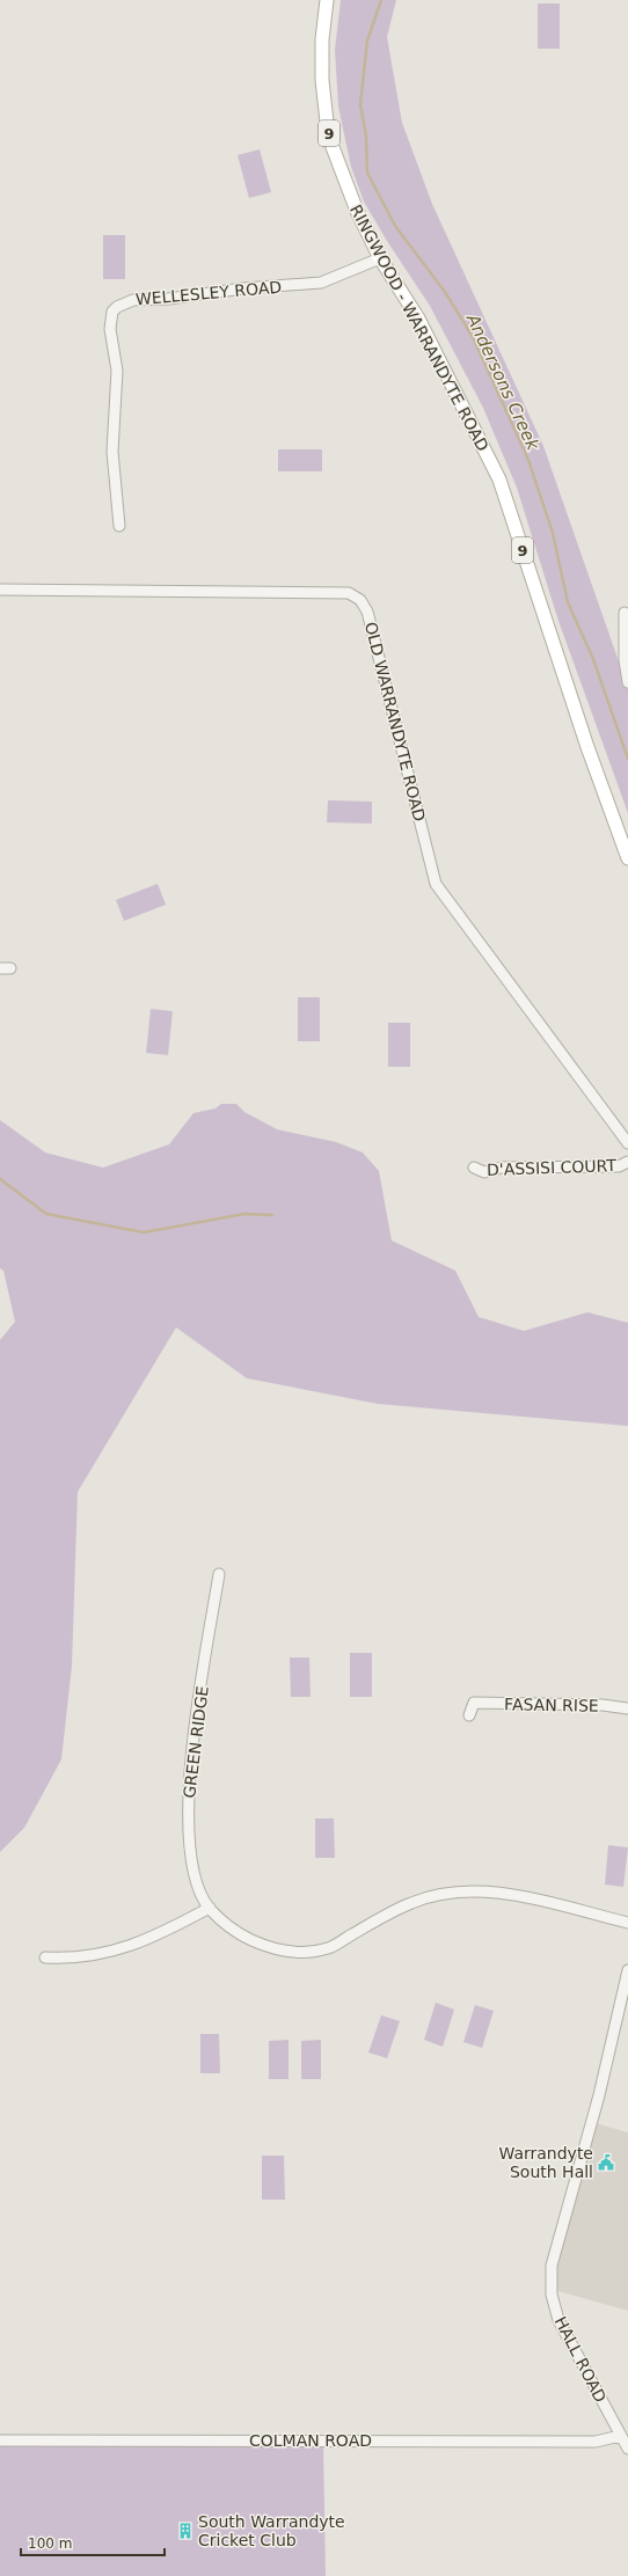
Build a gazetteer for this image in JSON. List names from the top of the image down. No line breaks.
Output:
{"streets":{"main road":["9","RINGWOOD - WARRANDYTE ROAD"],"street":["WELLESLEY ROAD","OLD WARRANDYTE ROAD","D'ASSISI COURT","FASAN RISE","GREEN RIDGE","HALL ROAD","COLMAN ROAD"]},"crossings":[["WELLESLEY ROAD","RINGWOOD - WARRANDYTE ROAD"],["HALL ROAD","COLMAN ROAD"]],"water":["Andersons Creek"],"places":{"public building":["Warrandyte South Hall"],"building":["South Warrandyte Cricket Club"]},"scale_bar":"100 m"}
